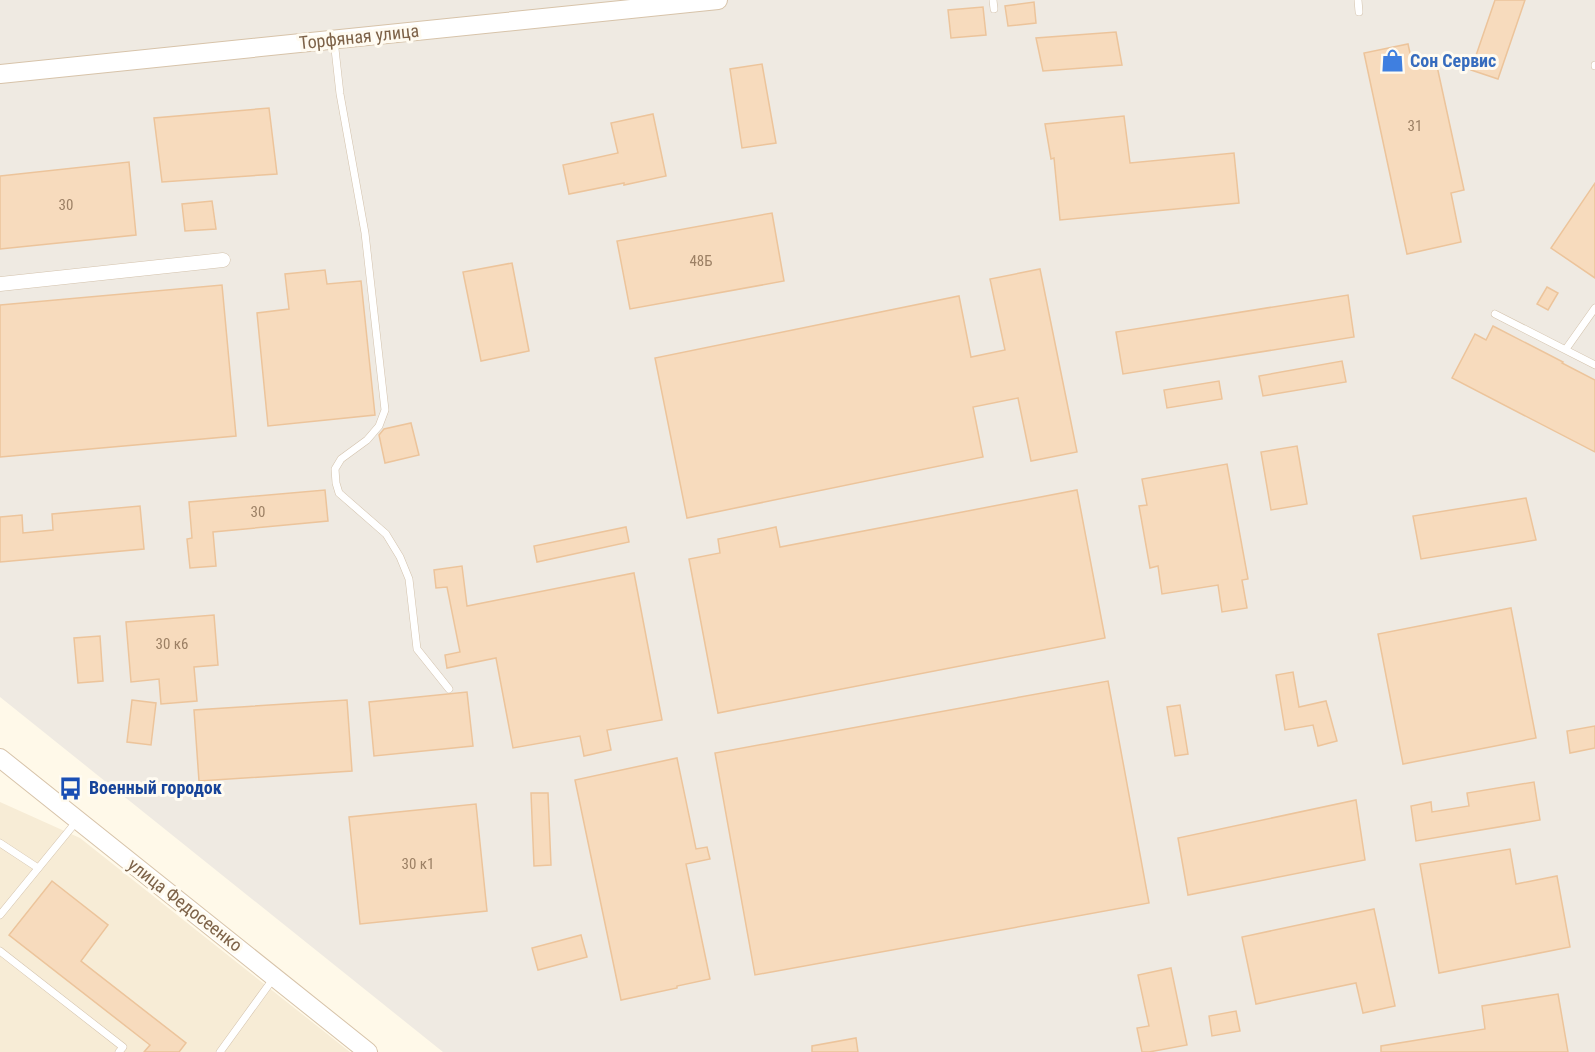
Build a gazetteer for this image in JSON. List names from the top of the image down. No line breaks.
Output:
{"streets":{"street":["Торфяная улица","улица Федосеенко"]},"places":{"shop":["Сон Сервис"],"bus stop":["Военный городок"]},"house_numbers":["31","30","48Б","30","30 к6","30 к1"]}
